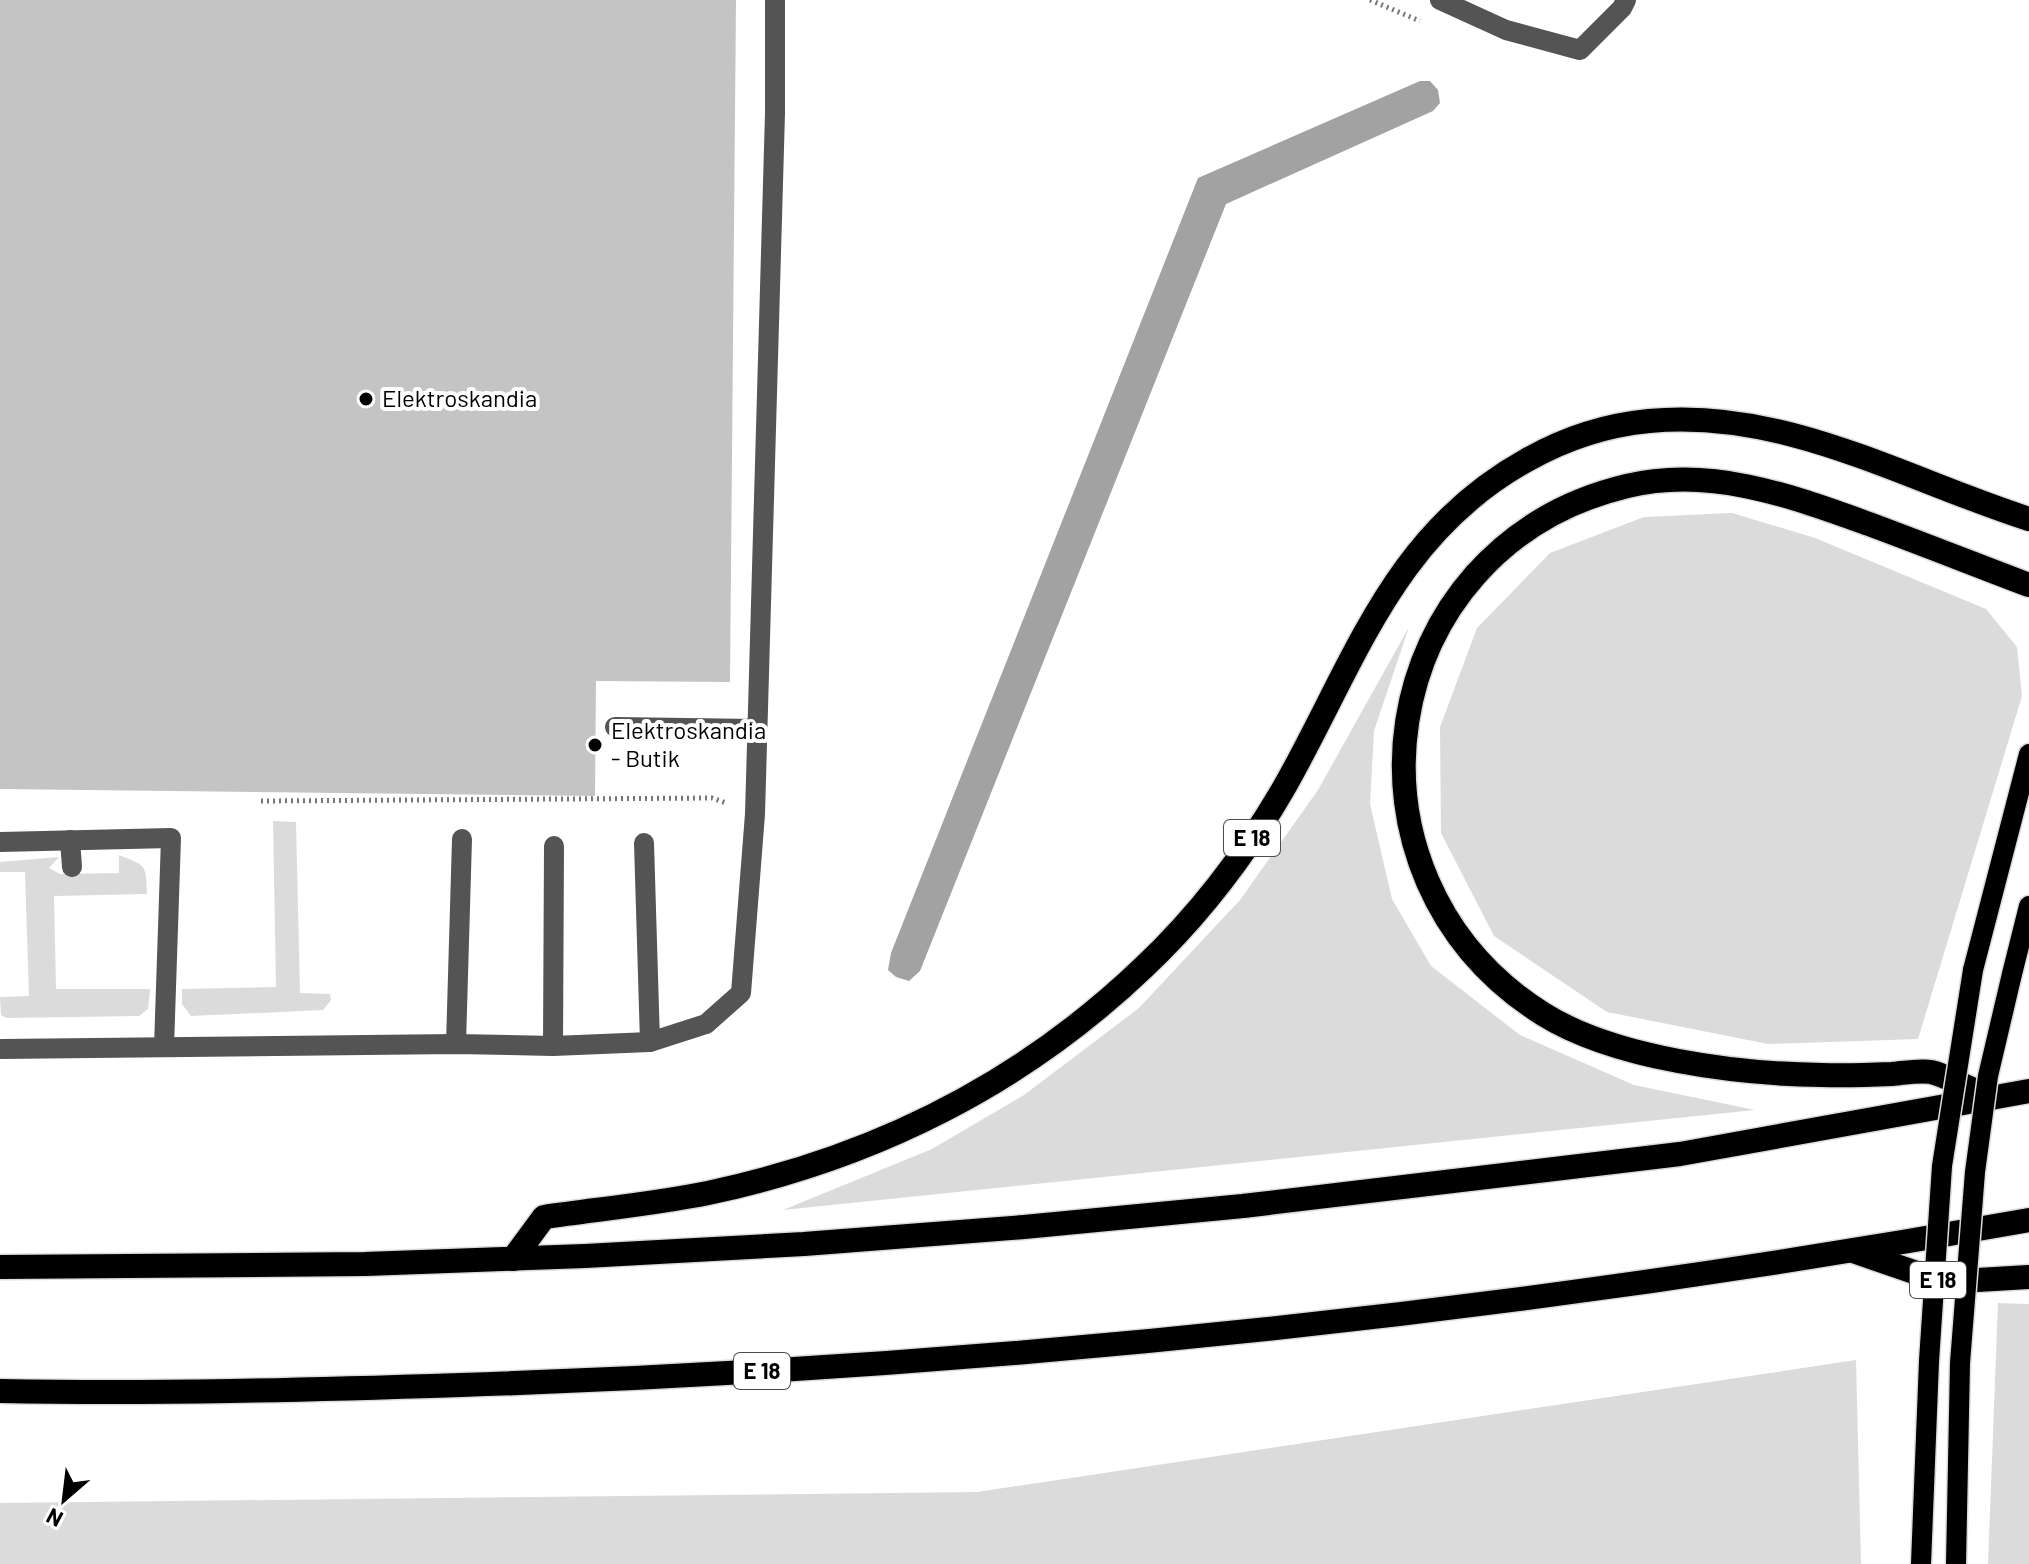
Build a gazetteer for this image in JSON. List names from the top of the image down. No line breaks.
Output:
{"streets":{"highway":["E 18"]},"places":["Elektroskandia","Elektroskandia - Butik"],"north":"bottom left"}
